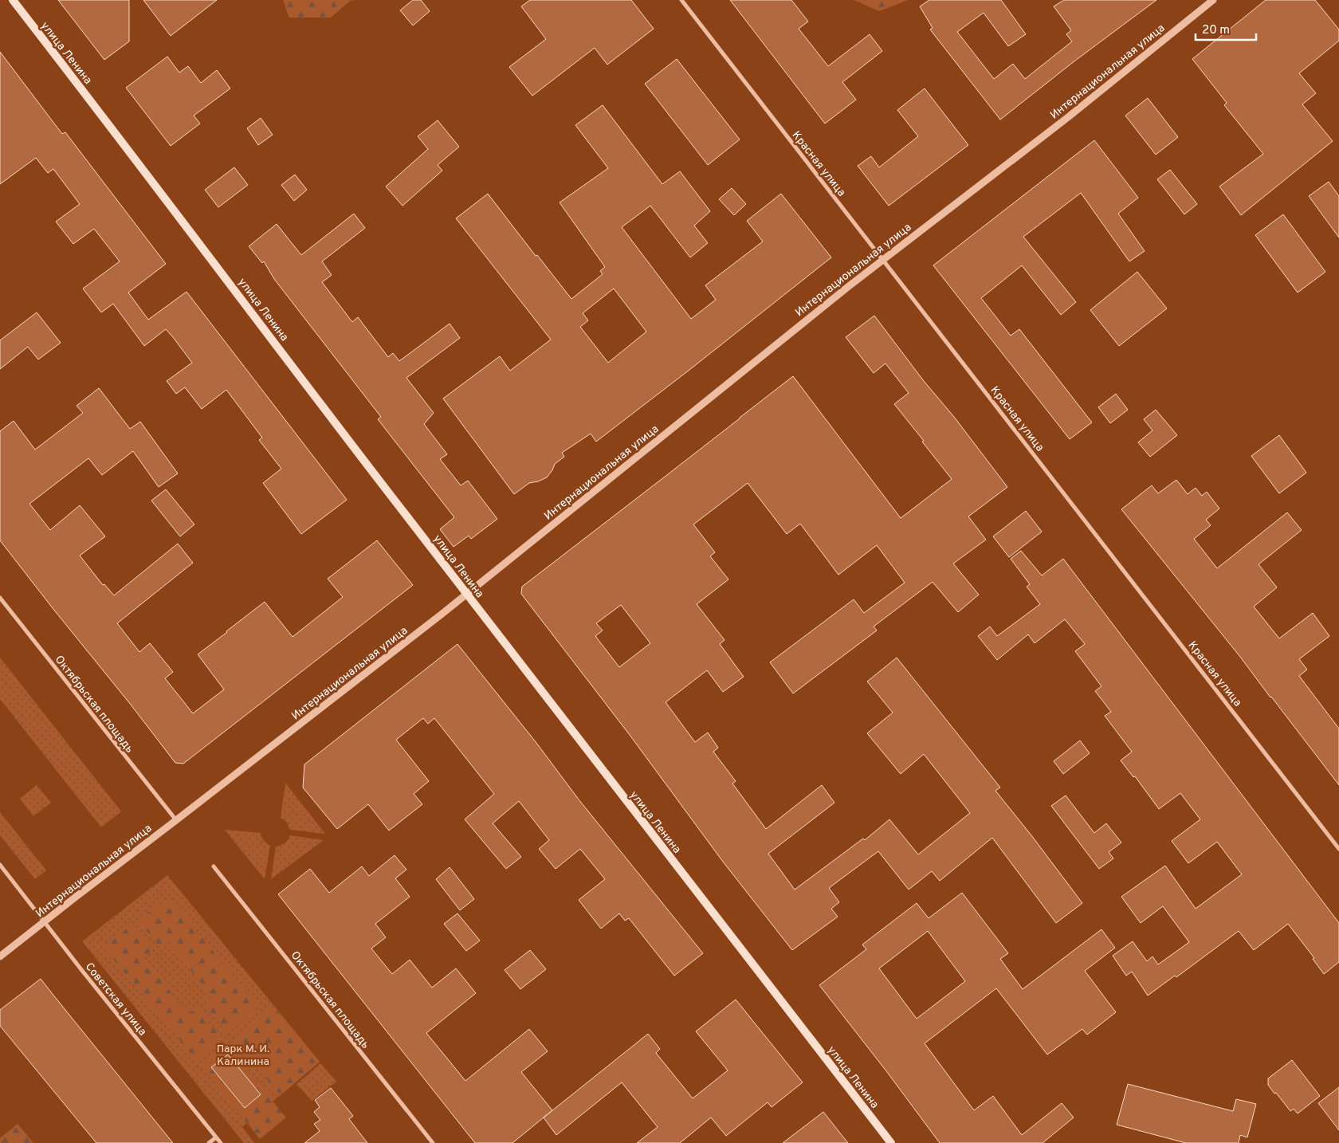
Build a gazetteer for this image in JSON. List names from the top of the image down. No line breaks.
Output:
{"streets":{"main road":["улица Ленина"],"street":["Интернациональная улица","Красная улица","Октябрьская площадь","Советская улица"]},"crossings":[["улица Ленина","Интернациональная улица"],["Интернациональная улица","Красная улица"],["Интернациональная улица","Октябрьская площадь"],["Интернациональная улица","Советская улица"]],"parks":["Парк М. И. Калинина"],"scale_bar":"20 m"}
